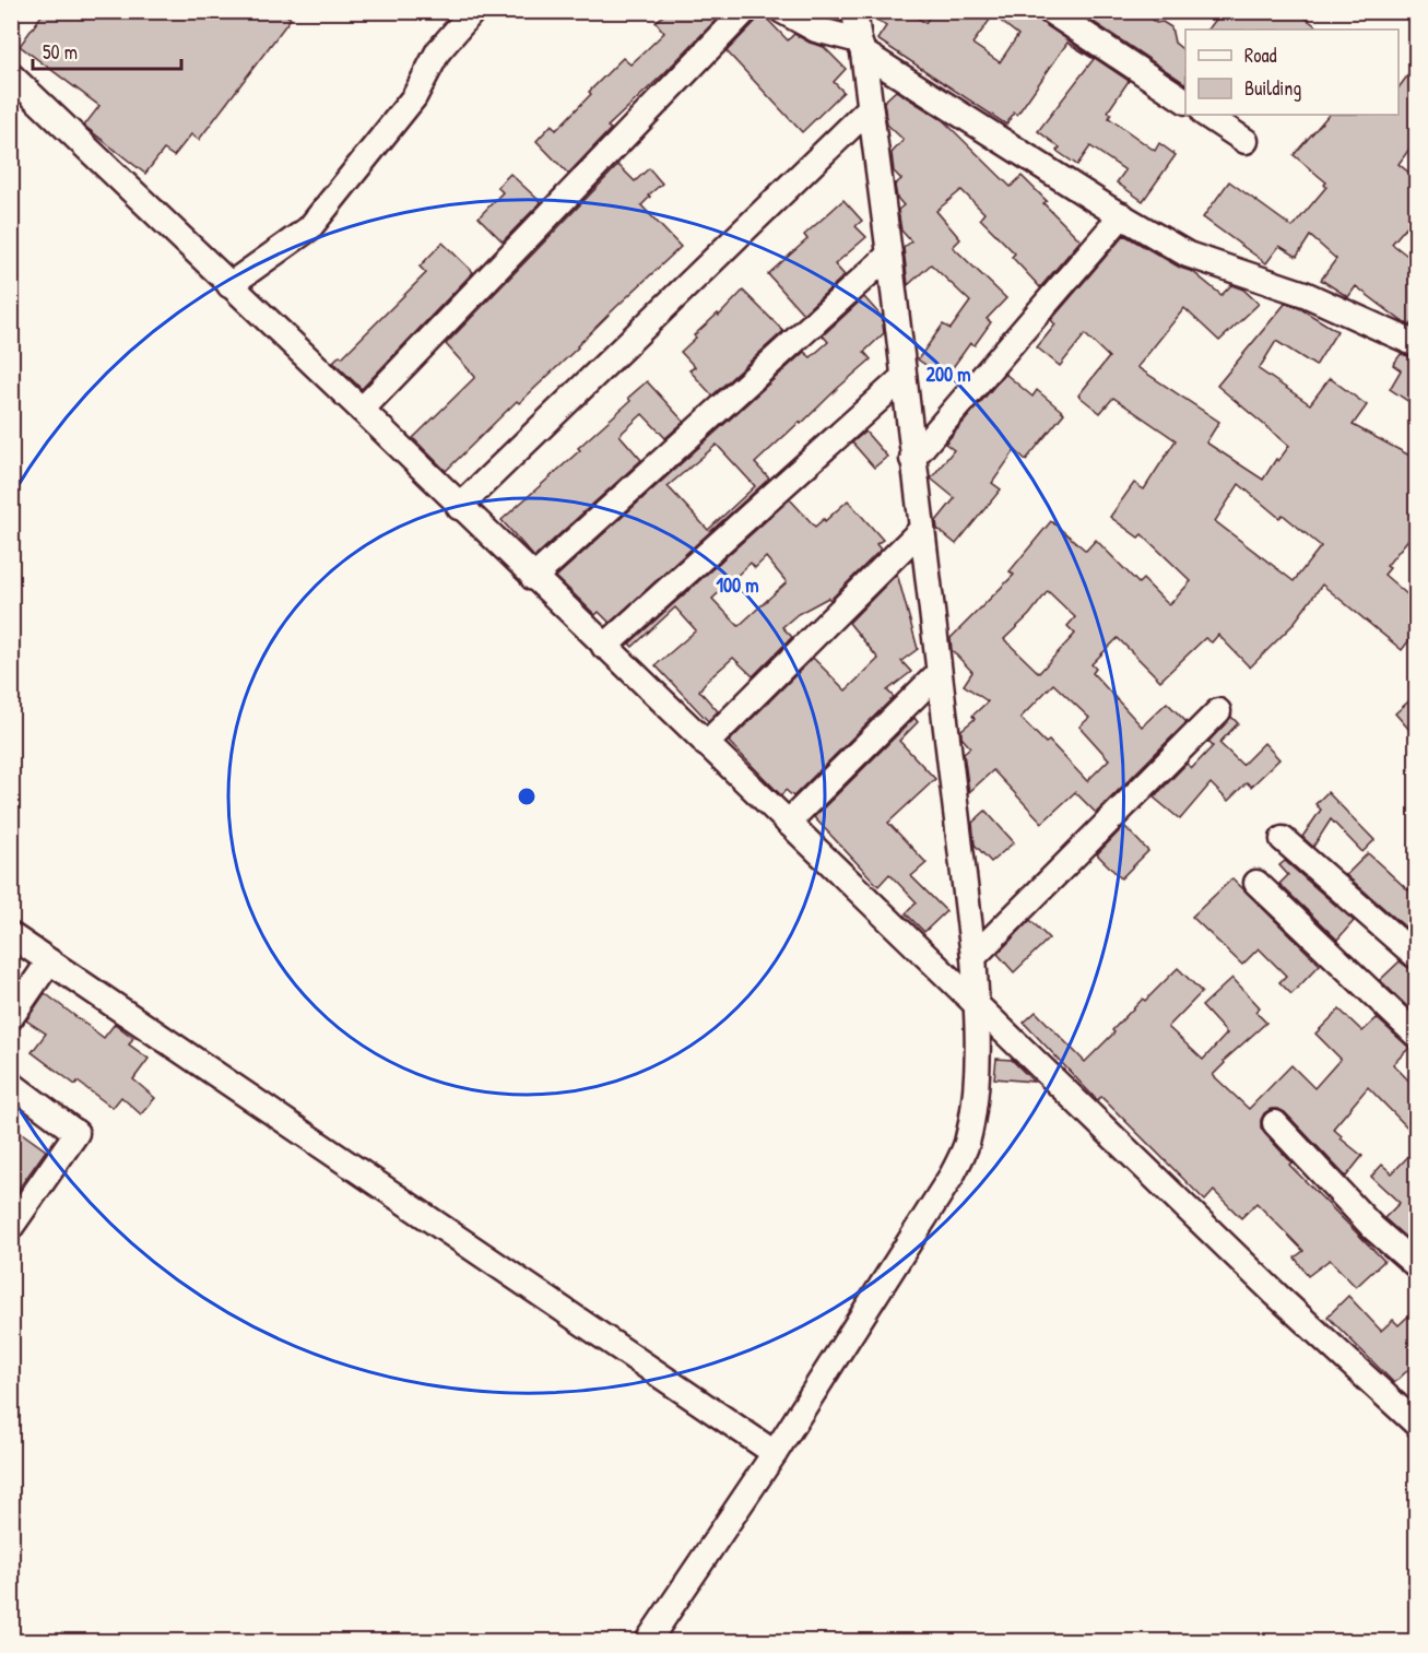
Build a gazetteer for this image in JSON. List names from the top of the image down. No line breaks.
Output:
{"legend":["Road","Building"],"scale_bar":"50 m","rings":["200 m","100 m"]}
